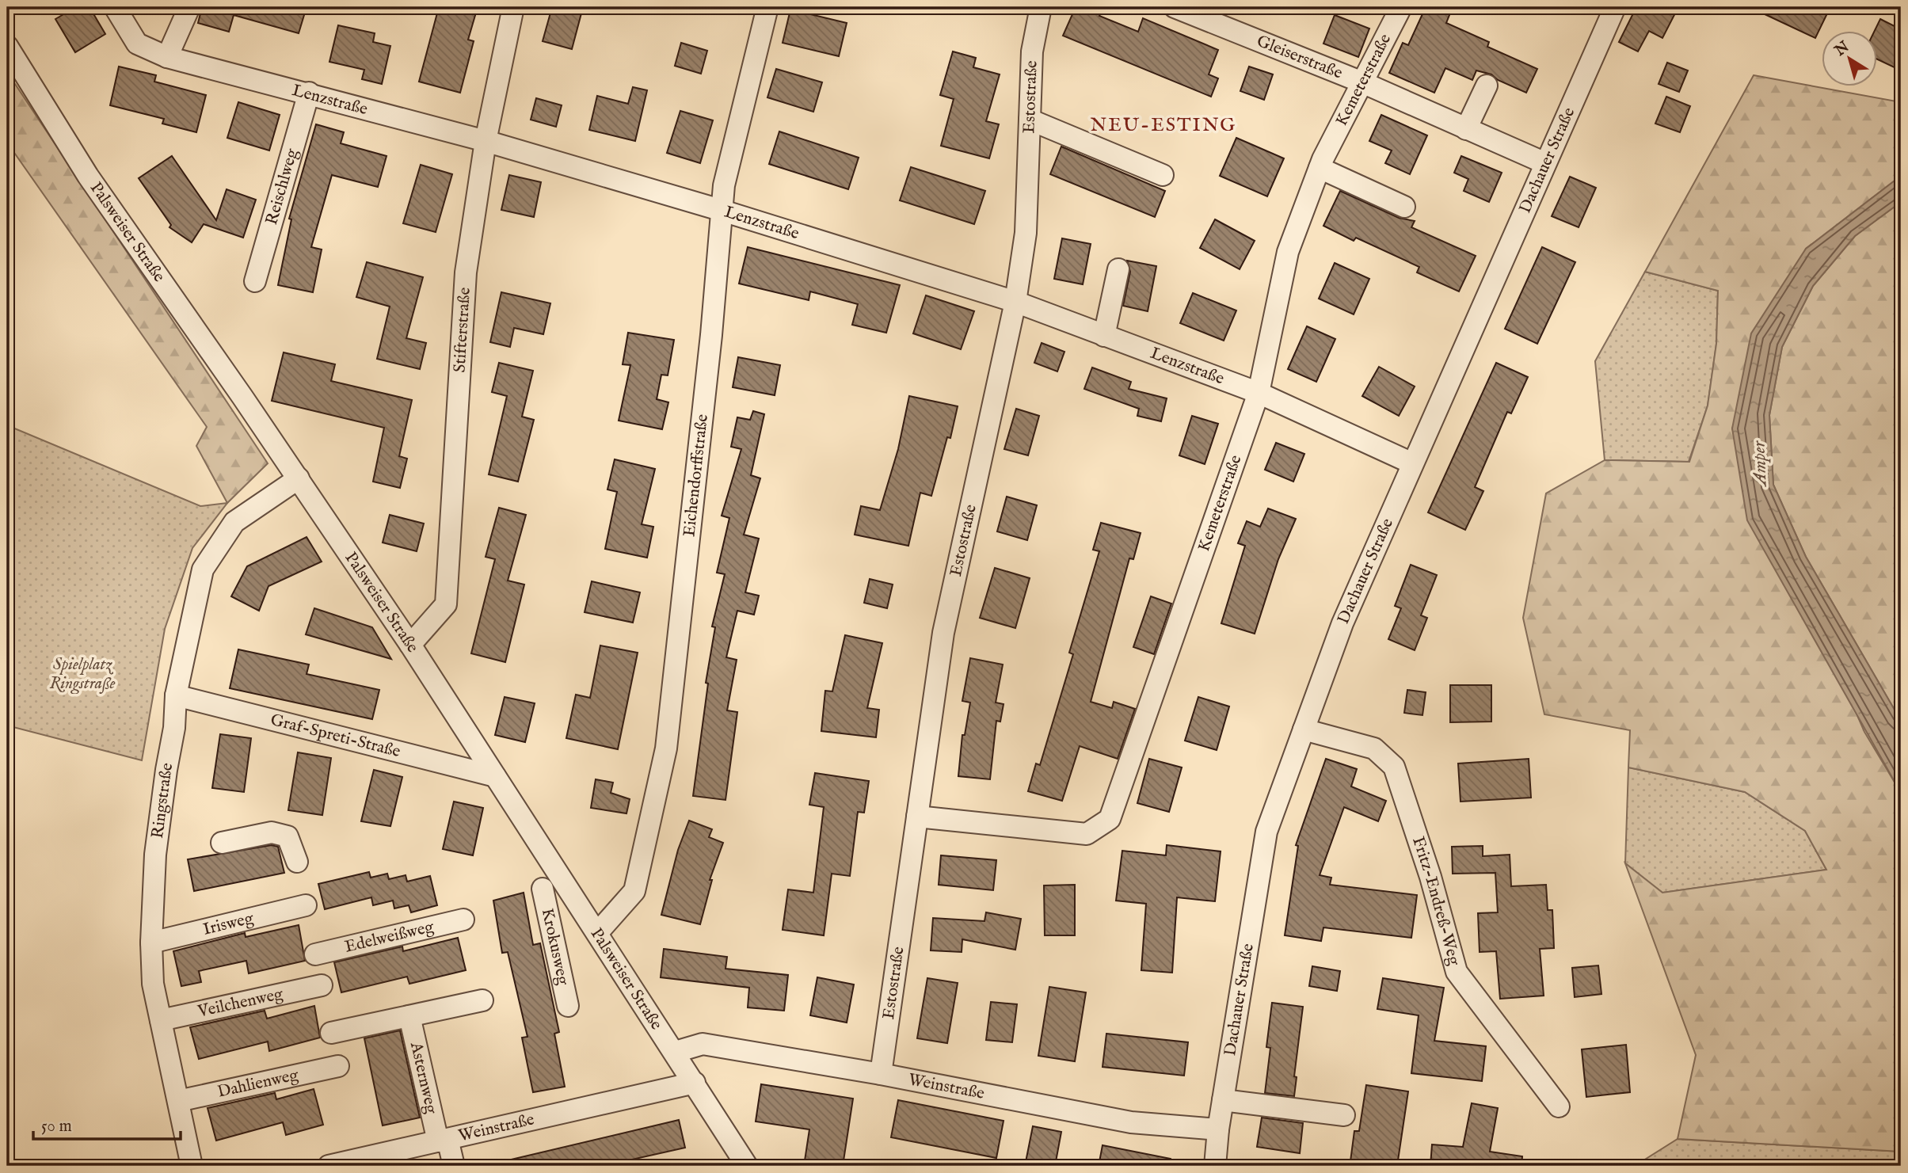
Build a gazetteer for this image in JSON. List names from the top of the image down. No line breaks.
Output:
{"streets":{"street":["Gleiserstraße","Kemeterstraße","Estostraße","Lenzstraße","Dachauer Straße","Reischlweg","Palsweiser Straße","Stifterstraße","Eichendorffstraße","Graf-Spreti-Straße","Ringstraße","Fritz-Endreß-Weg","Irisweg","Edelweißweg","Krokusweg","Veilchenweg","Asternweg","Dahlienweg","Weinstraße"]},"crossings":[["Gleiserstraße","Kemeterstraße"],["Gleiserstraße","Dachauer Straße"],["Kemeterstraße","Estostraße"],["Kemeterstraße","Lenzstraße"],["Estostraße","Lenzstraße"],["Estostraße","Weinstraße"],["Lenzstraße","Dachauer Straße"],["Lenzstraße","Reischlweg"],["Lenzstraße","Stifterstraße"],["Lenzstraße","Eichendorffstraße"],["Dachauer Straße","Fritz-Endreß-Weg"],["Dachauer Straße","Weinstraße"],["Palsweiser Straße","Stifterstraße"],["Palsweiser Straße","Eichendorffstraße"],["Palsweiser Straße","Graf-Spreti-Straße"],["Palsweiser Straße","Ringstraße"],["Palsweiser Straße","Weinstraße"],["Graf-Spreti-Straße","Ringstraße"],["Ringstraße","Irisweg"],["Ringstraße","Veilchenweg"],["Ringstraße","Dahlienweg"],["Asternweg","Weinstraße"]],"districts":["NEU-ESTING"],"water":["Amper"],"parks":["Spielplatz Ringstraße"],"scale_bar":"50 m","north":"top left"}
